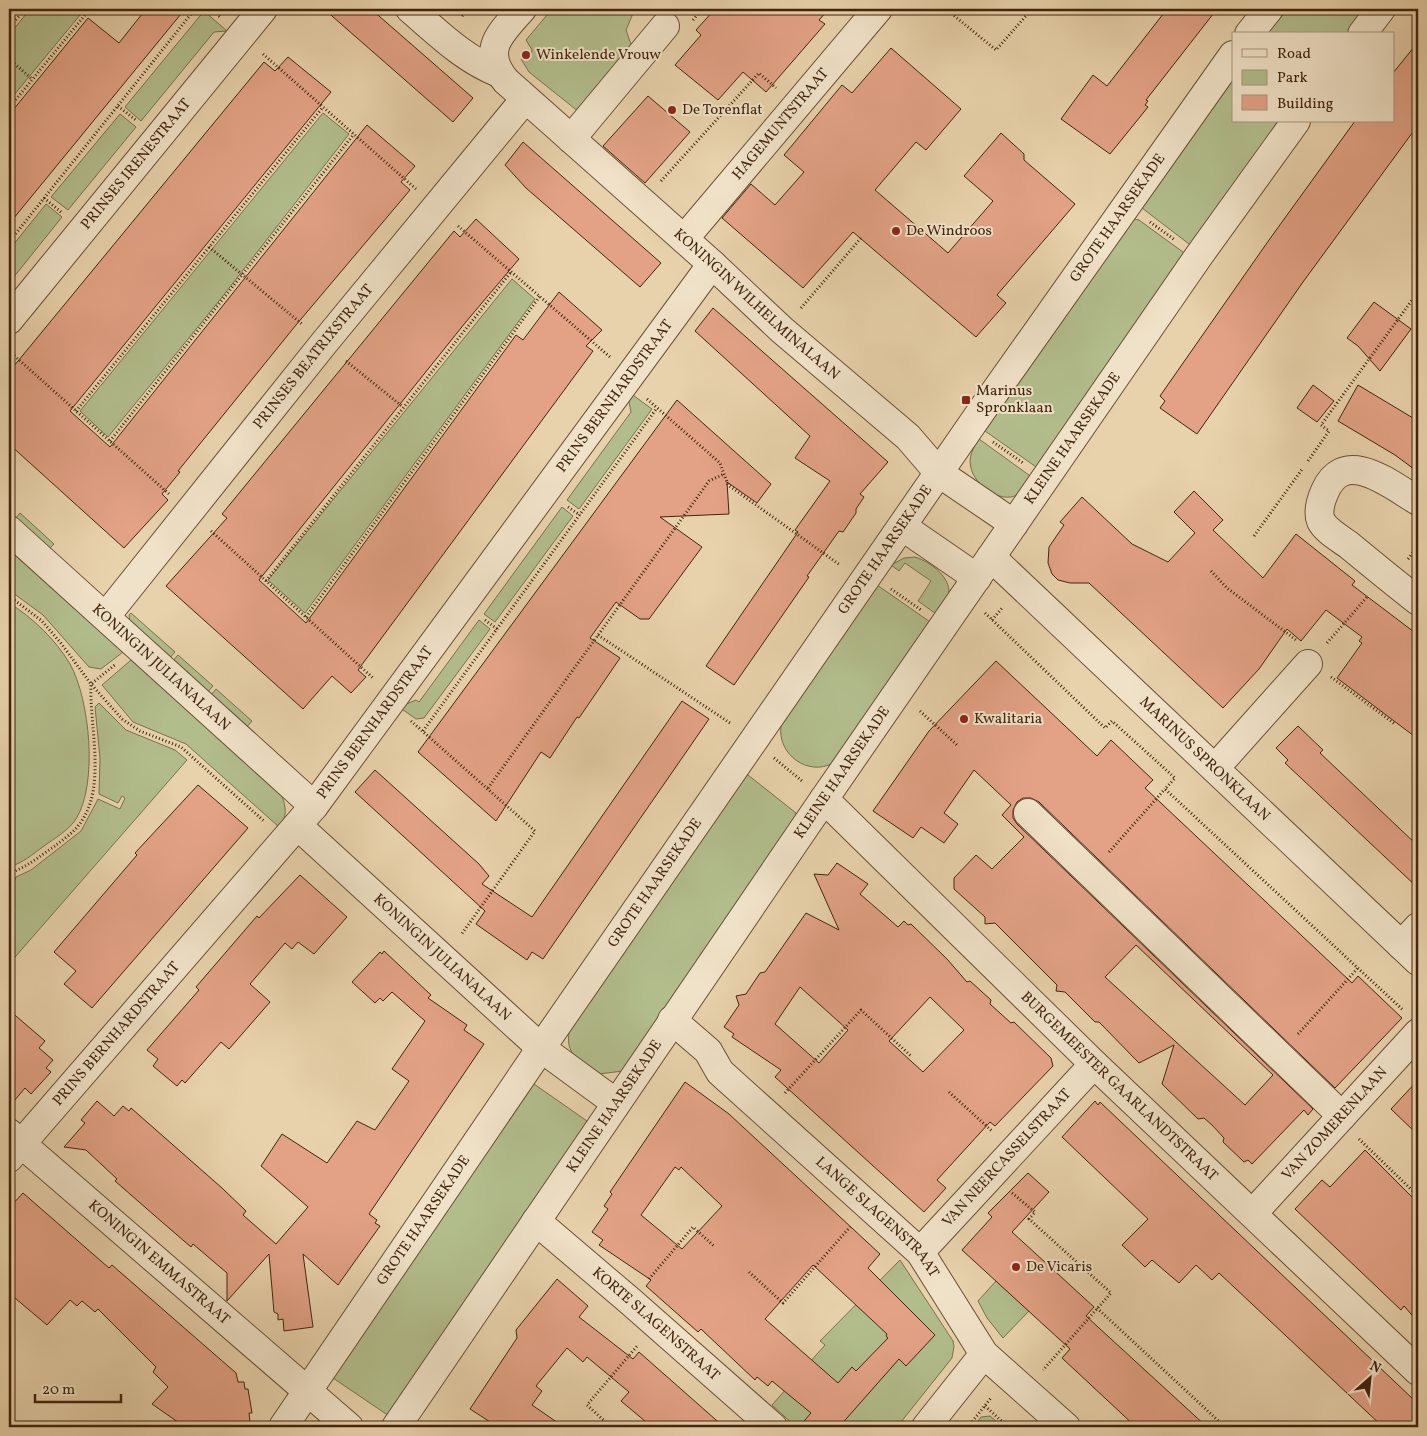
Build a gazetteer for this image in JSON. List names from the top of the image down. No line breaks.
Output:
{"streets":{"street":["HAGEMUNTSTRAAT","PRINSES IRENESTRAAT","GROTE HAARSEKADE","KONINGIN WILHELMINALAAN","PRINSES BEATRIXSTRAAT","PRINS BERNHARDSTRAAT","KLEINE HAARSEKADE","KONINGIN JULIANALAAN","MARINUS SPRONKLAAN","BURGEMEESTER GAARLANDTSTRAAT","VAN ZOMERENLAAN","VAN NEERCASSELSTRAAT","LANGE SLAGENSTRAAT","KONINGIN EMMASTRAAT","KORTE SLAGENSTRAAT"]},"crossings":[["HAGEMUNTSTRAAT","KONINGIN WILHELMINALAAN"],["GROTE HAARSEKADE","KONINGIN WILHELMINALAAN"],["GROTE HAARSEKADE","KONINGIN JULIANALAAN"],["GROTE HAARSEKADE","MARINUS SPRONKLAAN"],["GROTE HAARSEKADE","KONINGIN EMMASTRAAT"],["KONINGIN WILHELMINALAAN","PRINSES BEATRIXSTRAAT"],["KONINGIN WILHELMINALAAN","PRINS BERNHARDSTRAAT"],["KONINGIN WILHELMINALAAN","KLEINE HAARSEKADE"],["PRINSES BEATRIXSTRAAT","KONINGIN JULIANALAAN"],["PRINS BERNHARDSTRAAT","KONINGIN JULIANALAAN"],["PRINS BERNHARDSTRAAT","KONINGIN EMMASTRAAT"],["KLEINE HAARSEKADE","MARINUS SPRONKLAAN"],["KLEINE HAARSEKADE","BURGEMEESTER GAARLANDTSTRAAT"],["KLEINE HAARSEKADE","LANGE SLAGENSTRAAT"],["KLEINE HAARSEKADE","KORTE SLAGENSTRAAT"],["BURGEMEESTER GAARLANDTSTRAAT","VAN ZOMERENLAAN"],["BURGEMEESTER GAARLANDTSTRAAT","VAN NEERCASSELSTRAAT"],["VAN NEERCASSELSTRAAT","LANGE SLAGENSTRAAT"]],"places":{"other":["Winkelende Vrouw","De Torenflat","De Windroos","Kwalitaria","De Vicaris"],"transit":["Marinus Spronklaan"]},"legend":["Road","Park","Building"],"scale_bar":"20 m","north":"top right"}
